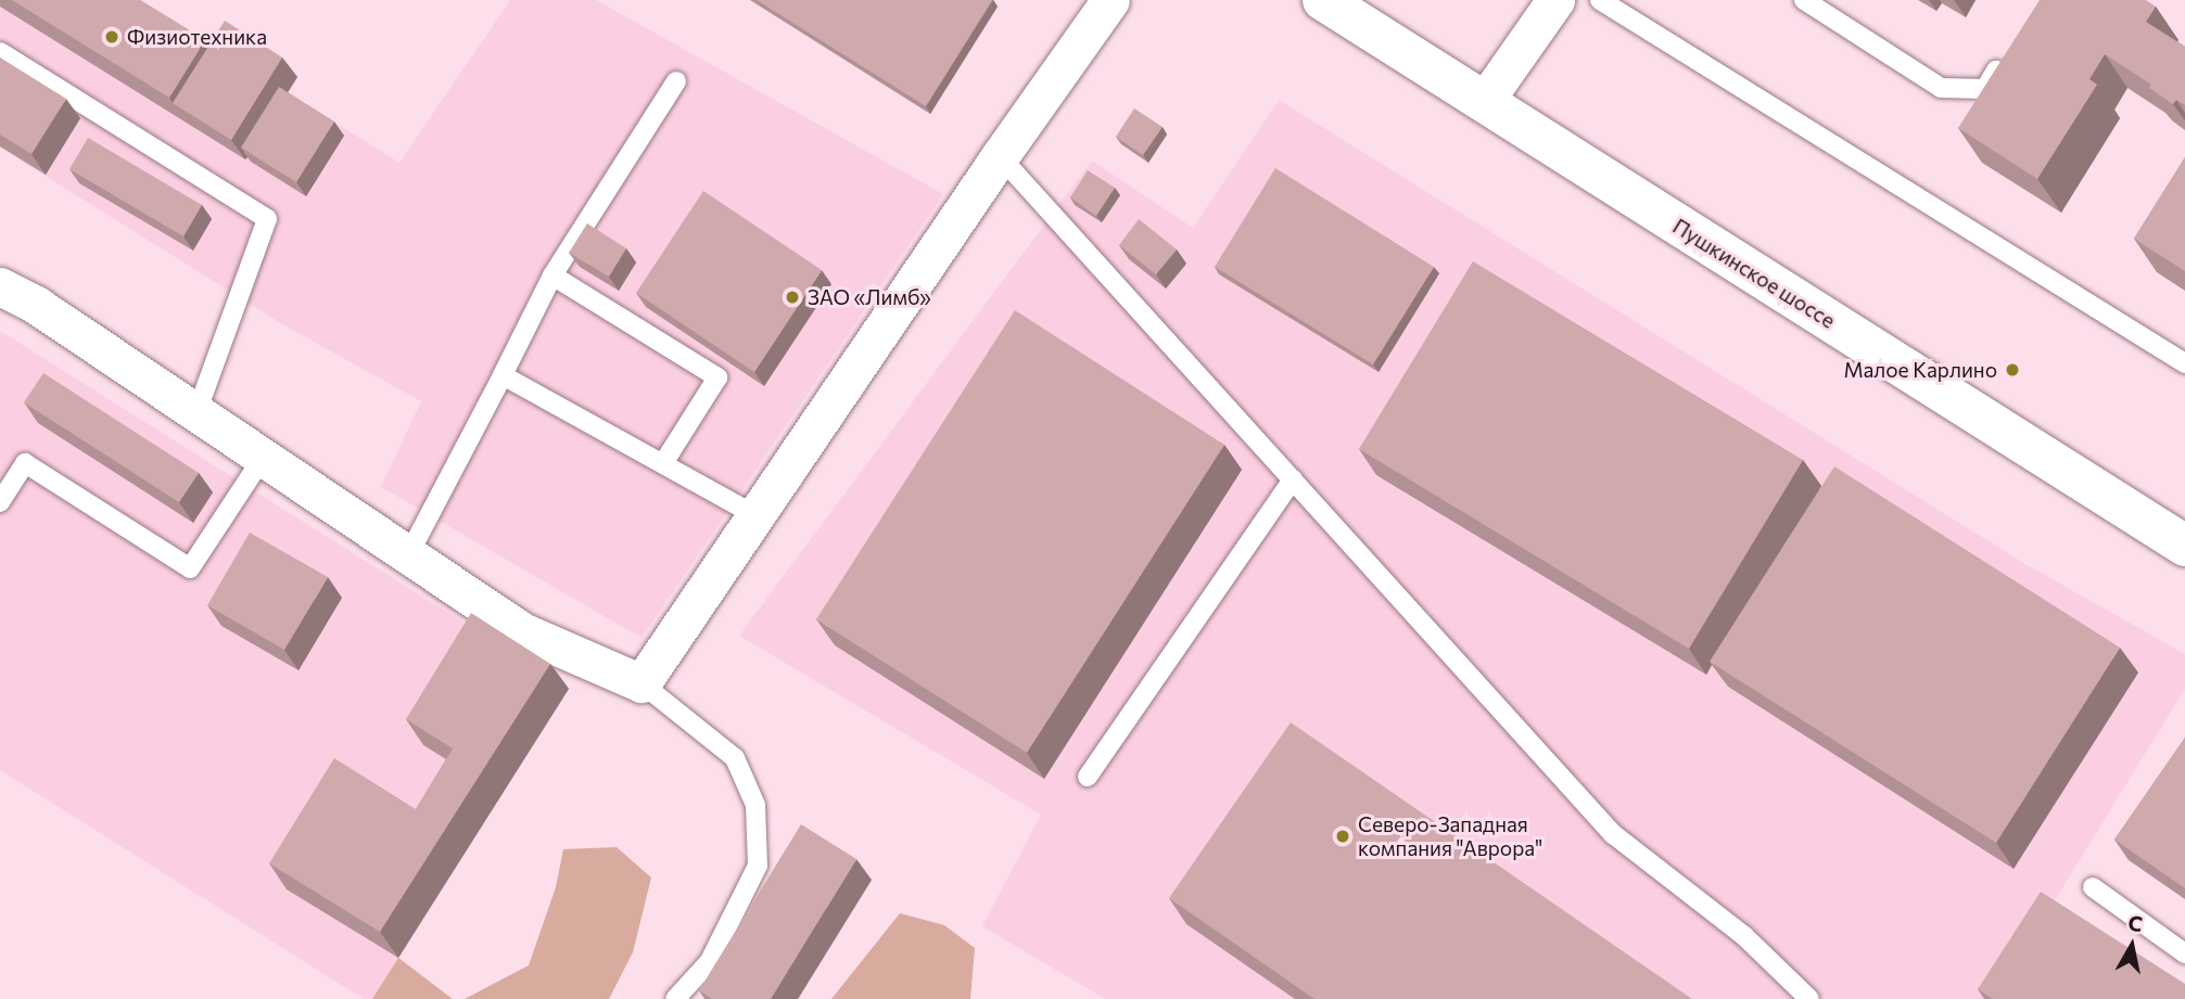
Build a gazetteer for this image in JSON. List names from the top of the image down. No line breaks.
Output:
{"streets":{"main road":["Пушкинское шоссе"]},"places":["Физиотехника","ЗАО «Лимб»","Малое Карлино","Северо-Западная компания \"Аврора\""],"north":"top"}
